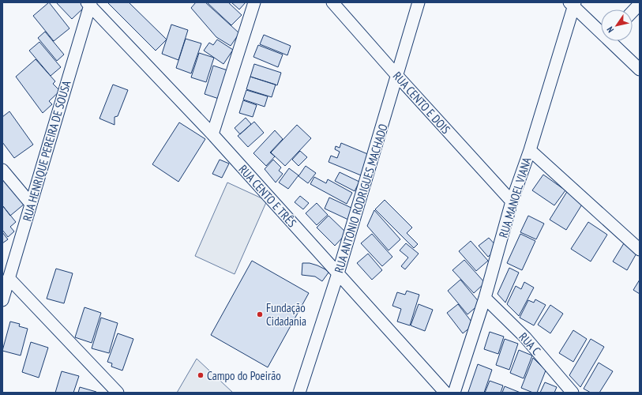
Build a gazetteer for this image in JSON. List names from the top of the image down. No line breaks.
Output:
{"streets":{"street":["RUA CENTO E DOIS","RUA HENRIQUE PEREIRA DE SOUSA","RUA CENTO E TRÊS","RUA MANOEL VIANA","RUA ANTONIO RODRIGUES MACHADO","RUA C"]},"crossings":[["RUA CENTO E DOIS","RUA MANOEL VIANA"],["RUA CENTO E DOIS","RUA ANTONIO RODRIGUES MACHADO"],["RUA HENRIQUE PEREIRA DE SOUSA","RUA CENTO E TRÊS"],["RUA CENTO E TRÊS","RUA ANTONIO RODRIGUES MACHADO"],["RUA MANOEL VIANA","RUA C"]],"places":["Fundação Cidadania","Campo do Poeirão"],"north":"bottom left"}
